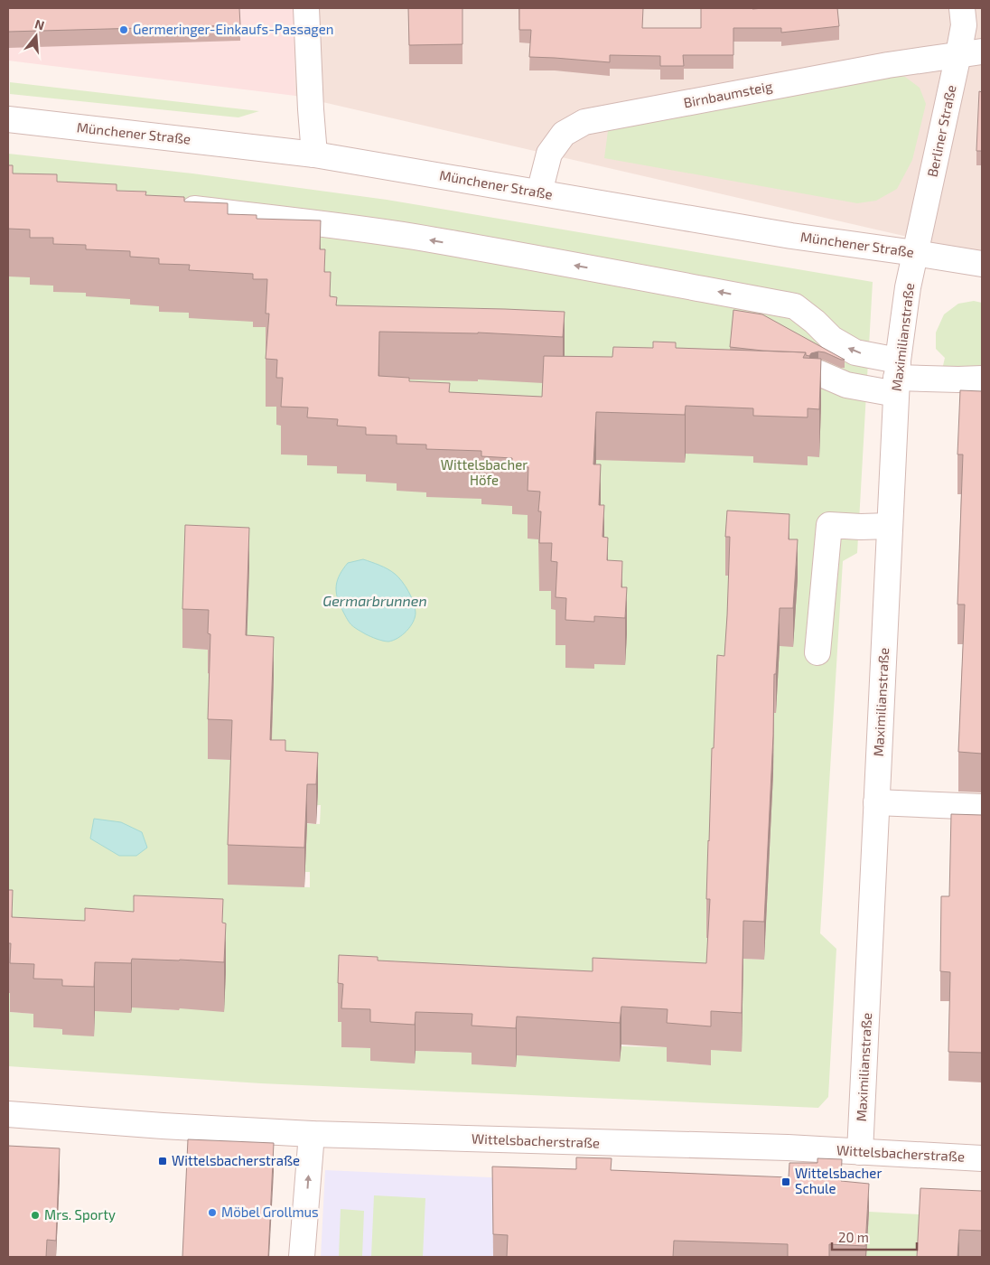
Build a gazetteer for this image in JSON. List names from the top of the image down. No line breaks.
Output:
{"streets":{"street":["Birnbaumsteig","Berliner Straße","Münchener Straße","Maximilianstraße","Wittelsbacherstraße"]},"crossings":[["Birnbaumsteig","Berliner Straße"],["Birnbaumsteig","Münchener Straße"],["Berliner Straße","Münchener Straße"],["Berliner Straße","Maximilianstraße"],["Münchener Straße","Maximilianstraße"],["Maximilianstraße","Wittelsbacherstraße"]],"water":["Germarbrunnen"],"parks":["Wittelsbacher Höfe"],"places":{"other":["Germeringer-Einkaufs-Passagen","Möbel Grollmus","Mrs. Sporty"],"transit":["Wittelsbacherstraße","Wittelsbacher Schule"]},"scale_bar":"20 m","north":"top"}
